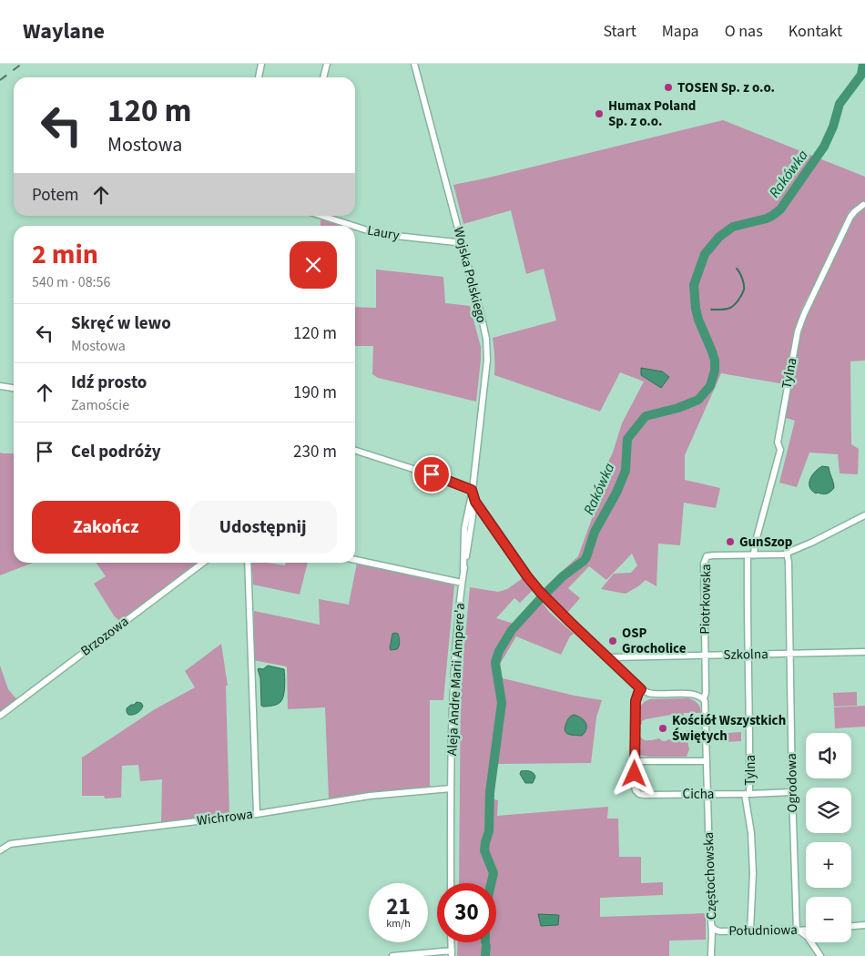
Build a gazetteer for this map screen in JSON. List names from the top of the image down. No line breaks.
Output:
{"streets":{"street":["Laury","Wojska Polskiego","Tylna","Piotrkowska","Brzozowa","Szkolna","Aleja Andre Marii Ampere'a","Ogrodowa","Cicha","Wichrowa","Częstochowska","Południowa"]},"crossings":[["Laury","Wojska Polskiego"],["Wojska Polskiego","Aleja Andre Marii Ampere'a"],["Tylna","Piotrkowska"],["Tylna","Szkolna"],["Tylna","Cicha"],["Tylna","Południowa"],["Piotrkowska","Szkolna"],["Piotrkowska","Ogrodowa"],["Piotrkowska","Częstochowska"],["Szkolna","Ogrodowa"],["Aleja Andre Marii Ampere'a","Wichrowa"],["Ogrodowa","Cicha"],["Ogrodowa","Południowa"],["Cicha","Częstochowska"],["Częstochowska","Południowa"]],"water":["Rakówka"],"places":["TOSEN Sp. z o.o.","Humax Poland Sp. z o.o.","GunSzop","OSP Grocholice","Kościół Wszystkich Świętych"],"page":{"header":"Waylane","nav":["Start","Mapa","O nas","Kontakt"],"turn":["120 m","Mostowa"],"then":"Potem","heading":["2 min","540 m · 08:56"],"list":[{"name":"Skręć w lewo","note":"Mostowa","value":"120 m"},{"name":"Idź prosto","note":"Zamoście","value":"190 m"},{"name":"Cel podróży","value":"230 m"}],"buttons":["Zakończ","Udostępnij"],"map_buttons":["+","−"],"speed":"21 km/h","limit":"30"}}
